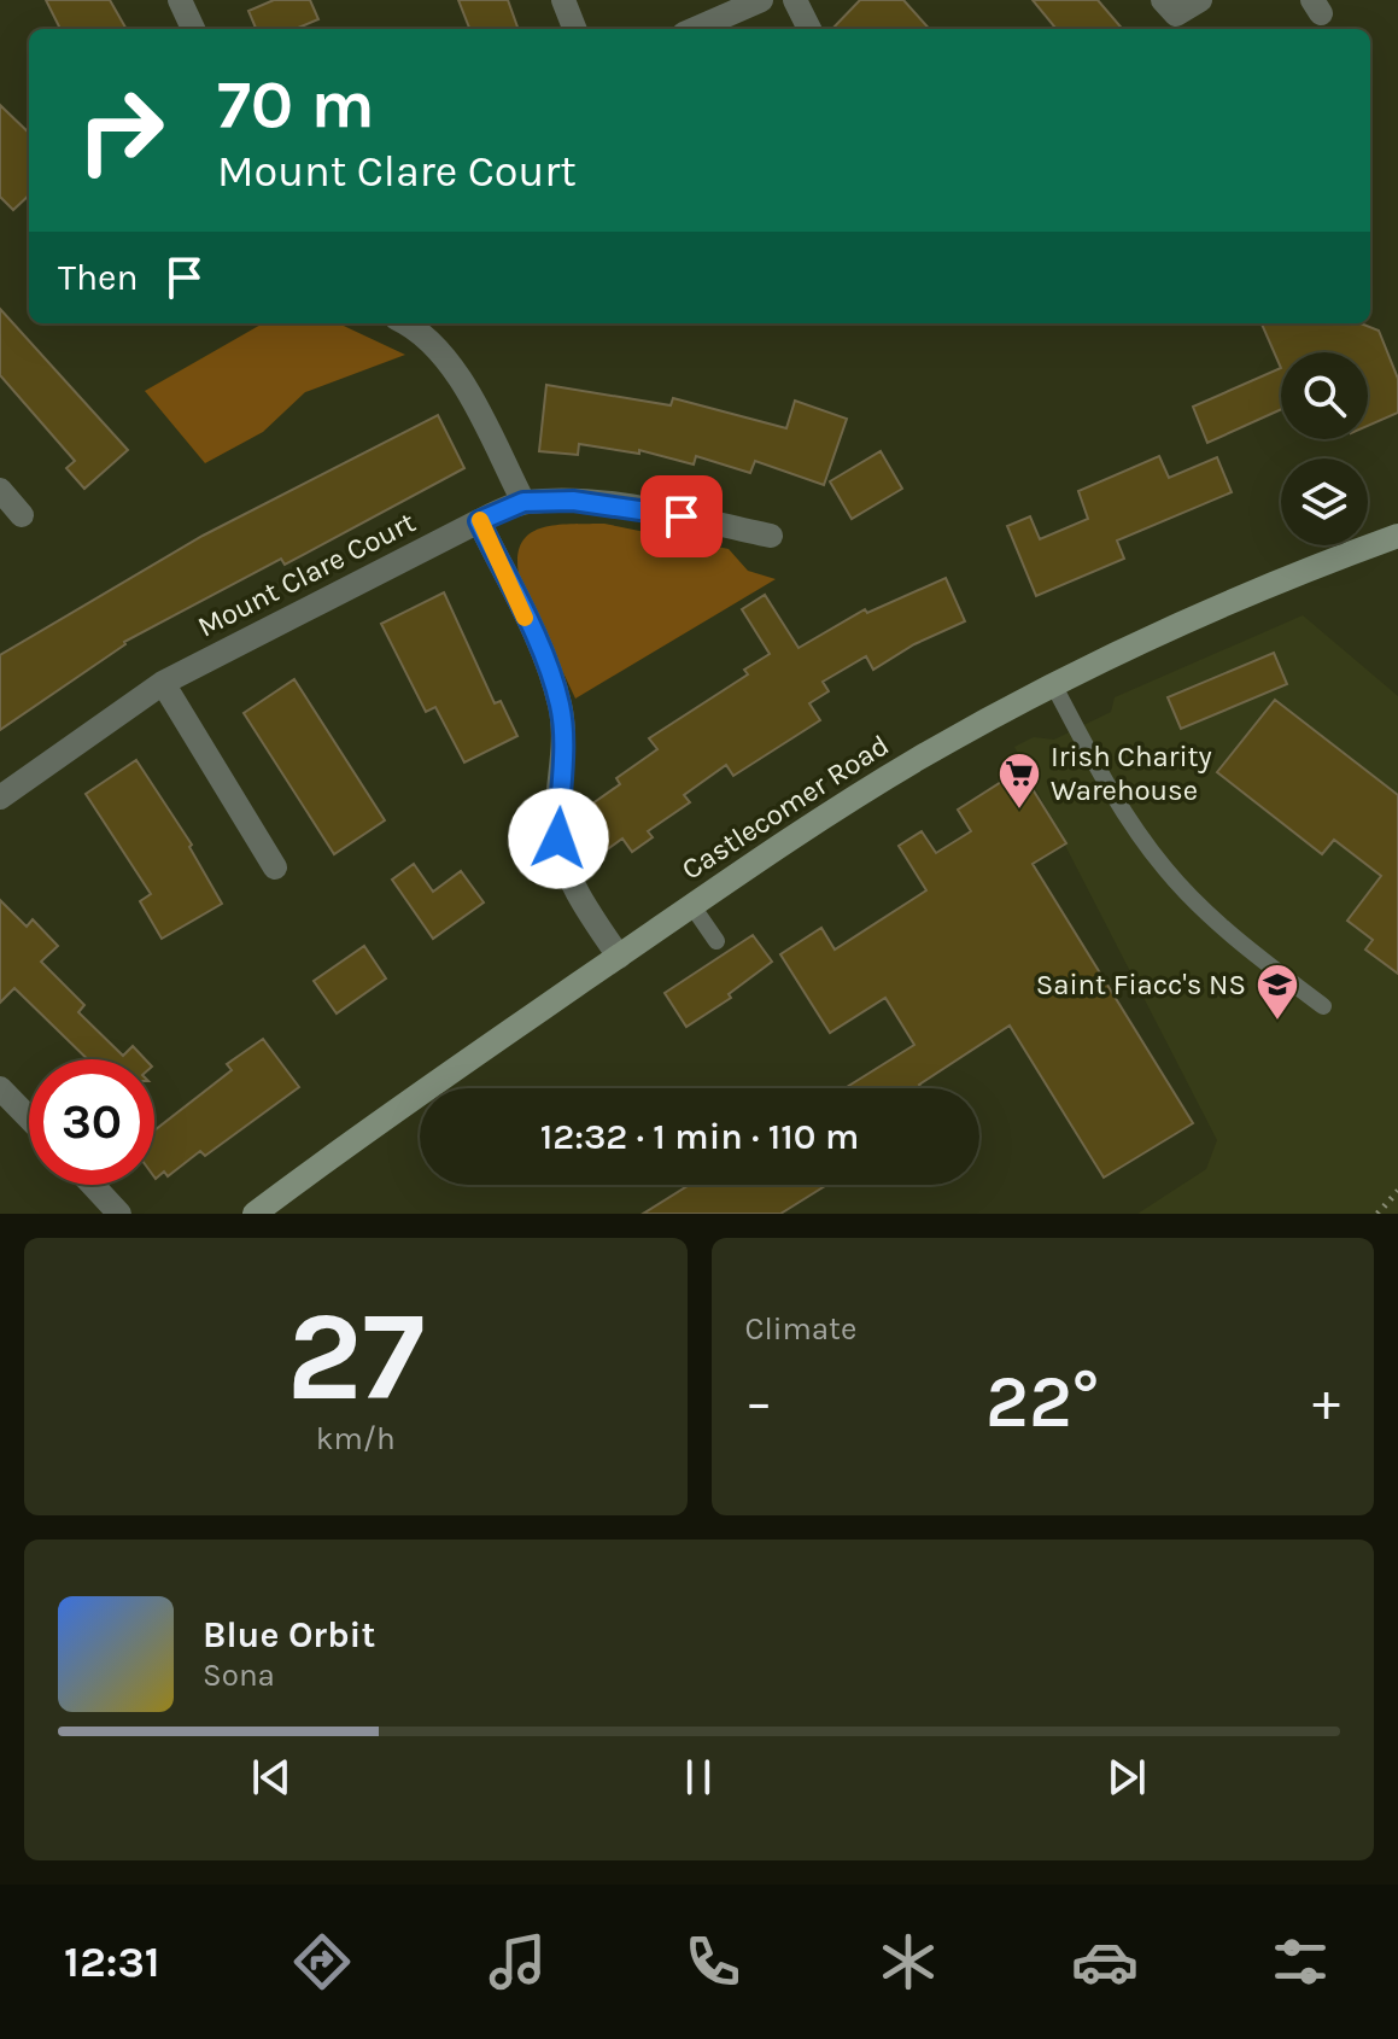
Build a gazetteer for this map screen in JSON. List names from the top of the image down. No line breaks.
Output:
{"streets":{"main road":["Castlecomer Road"],"street":["Mount Clare Court"]},"places":{"supermarket":["Irish Charity Warehouse"],"school or university":["Saint Fiacc's NS"]},"page":{"turn":["70 m","Mount Clare Court"],"then":"Then","limit":"30","trip":"12:32 · 1 min · 110 m","tile":[["27","km/h"],"Climate"],"heat":["−","22°","+"],"song":["Blue Orbit","Sona"],"tabs":"12:31"}}
